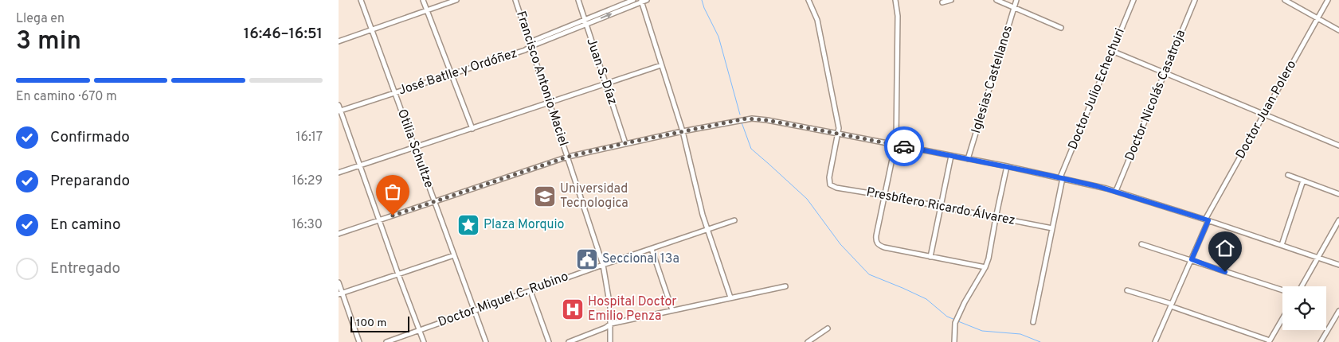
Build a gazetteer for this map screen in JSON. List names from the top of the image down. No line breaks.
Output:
{"streets":{"street":["Juan S. Díaz","José Batlle y Ordóñez","Francisco Antonio Maciel","Iglesias Castellanos","Doctor Julio Echechuri","Doctor Nicolás Casatroja","Doctor Juan Polero","Otilia Schultze","Presbítero Ricardo Álvarez","Doctor Miguel C. Rubino"]},"crossings":[["Juan S. Díaz","José Batlle y Ordóñez"],["José Batlle y Ordóñez","Francisco Antonio Maciel"],["José Batlle y Ordóñez","Otilia Schultze"],["Francisco Antonio Maciel","Doctor Miguel C. Rubino"],["Doctor Julio Echechuri","Presbítero Ricardo Álvarez"],["Otilia Schultze","Doctor Miguel C. Rubino"]],"places":{"school or university":["Universidad Tecnologica"],"place":["Plaza Morquio"],"public building":["Seccional 13a"],"hospital":["Hospital Doctor Emilio Penza"]},"scale_bar":"100 m","page":{"heading":["3 min","Llega en","16:46–16:51"],"bar":"En camino · 670 m","list":[["Confirmado","16:17"],["Preparando","16:29"],["En camino","16:30"],"Entregado"],"scale":"100 m"}}
